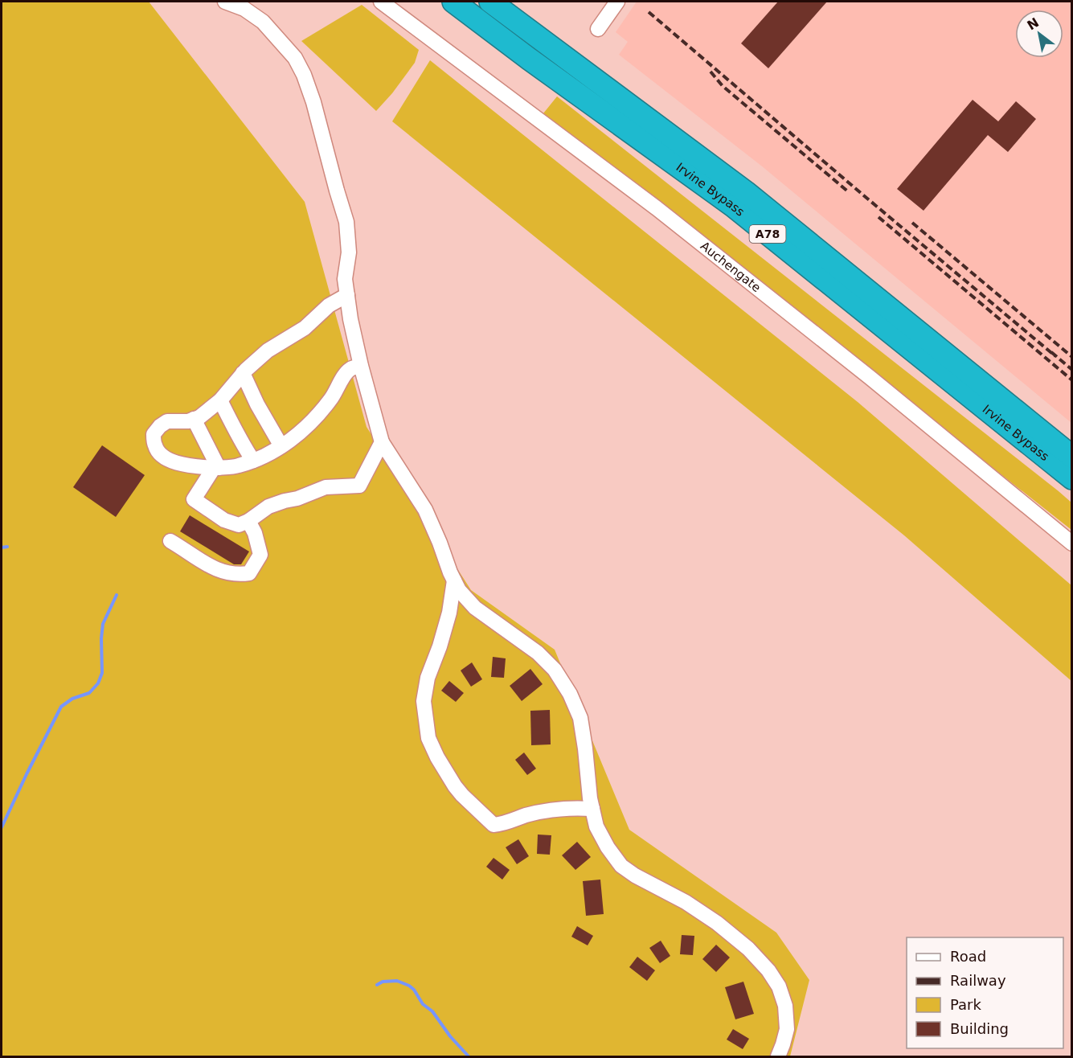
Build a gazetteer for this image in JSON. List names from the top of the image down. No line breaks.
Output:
{"streets":{"highway":["Irvine Bypass","A78"],"street":["Auchengate"]},"legend":["Road","Railway","Park","Building"],"north":"top left"}
